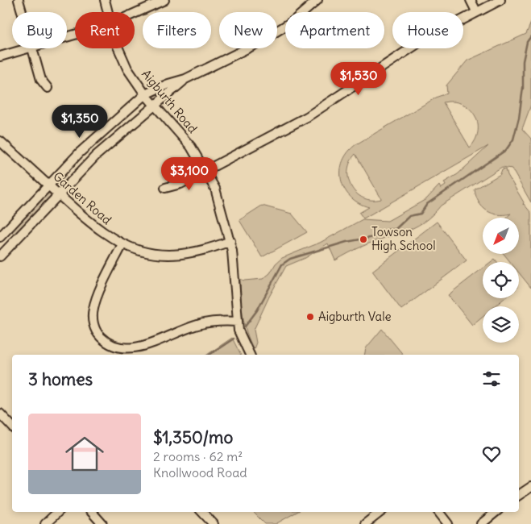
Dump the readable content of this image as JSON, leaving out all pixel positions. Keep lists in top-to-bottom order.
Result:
{
  "streets": {
    "street": ["Aigburth Road", "Garden Road"]
  },
  "crossings": [
    ["Aigburth Road", "Garden Road"]
  ],
  "places": ["Towson High School", "Aigburth Vale"],
  "north": "bottom left",
  "page": {
    "chip": [
      "Buy",
      "Rent",
      "Filters",
      "New",
      "Apartment",
      "House"
    ],
    "price": ["$1,530", "$1,350", "$3,100"],
    "heading": "3 homes",
    "list": [
      {
        "name": "$1,350/mo",
        "note": "2 rooms · 62 m² · Knollwood Road"
      }
    ]
  }
}
